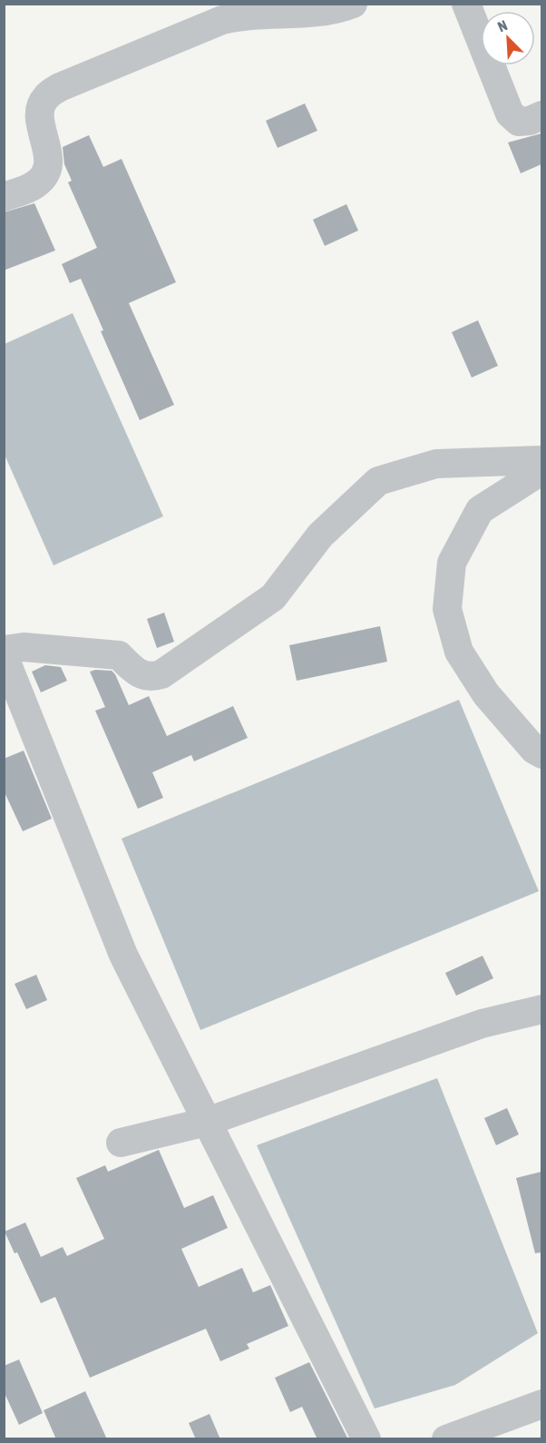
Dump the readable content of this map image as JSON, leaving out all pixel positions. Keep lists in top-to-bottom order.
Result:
{
  "north": "top left"
}
